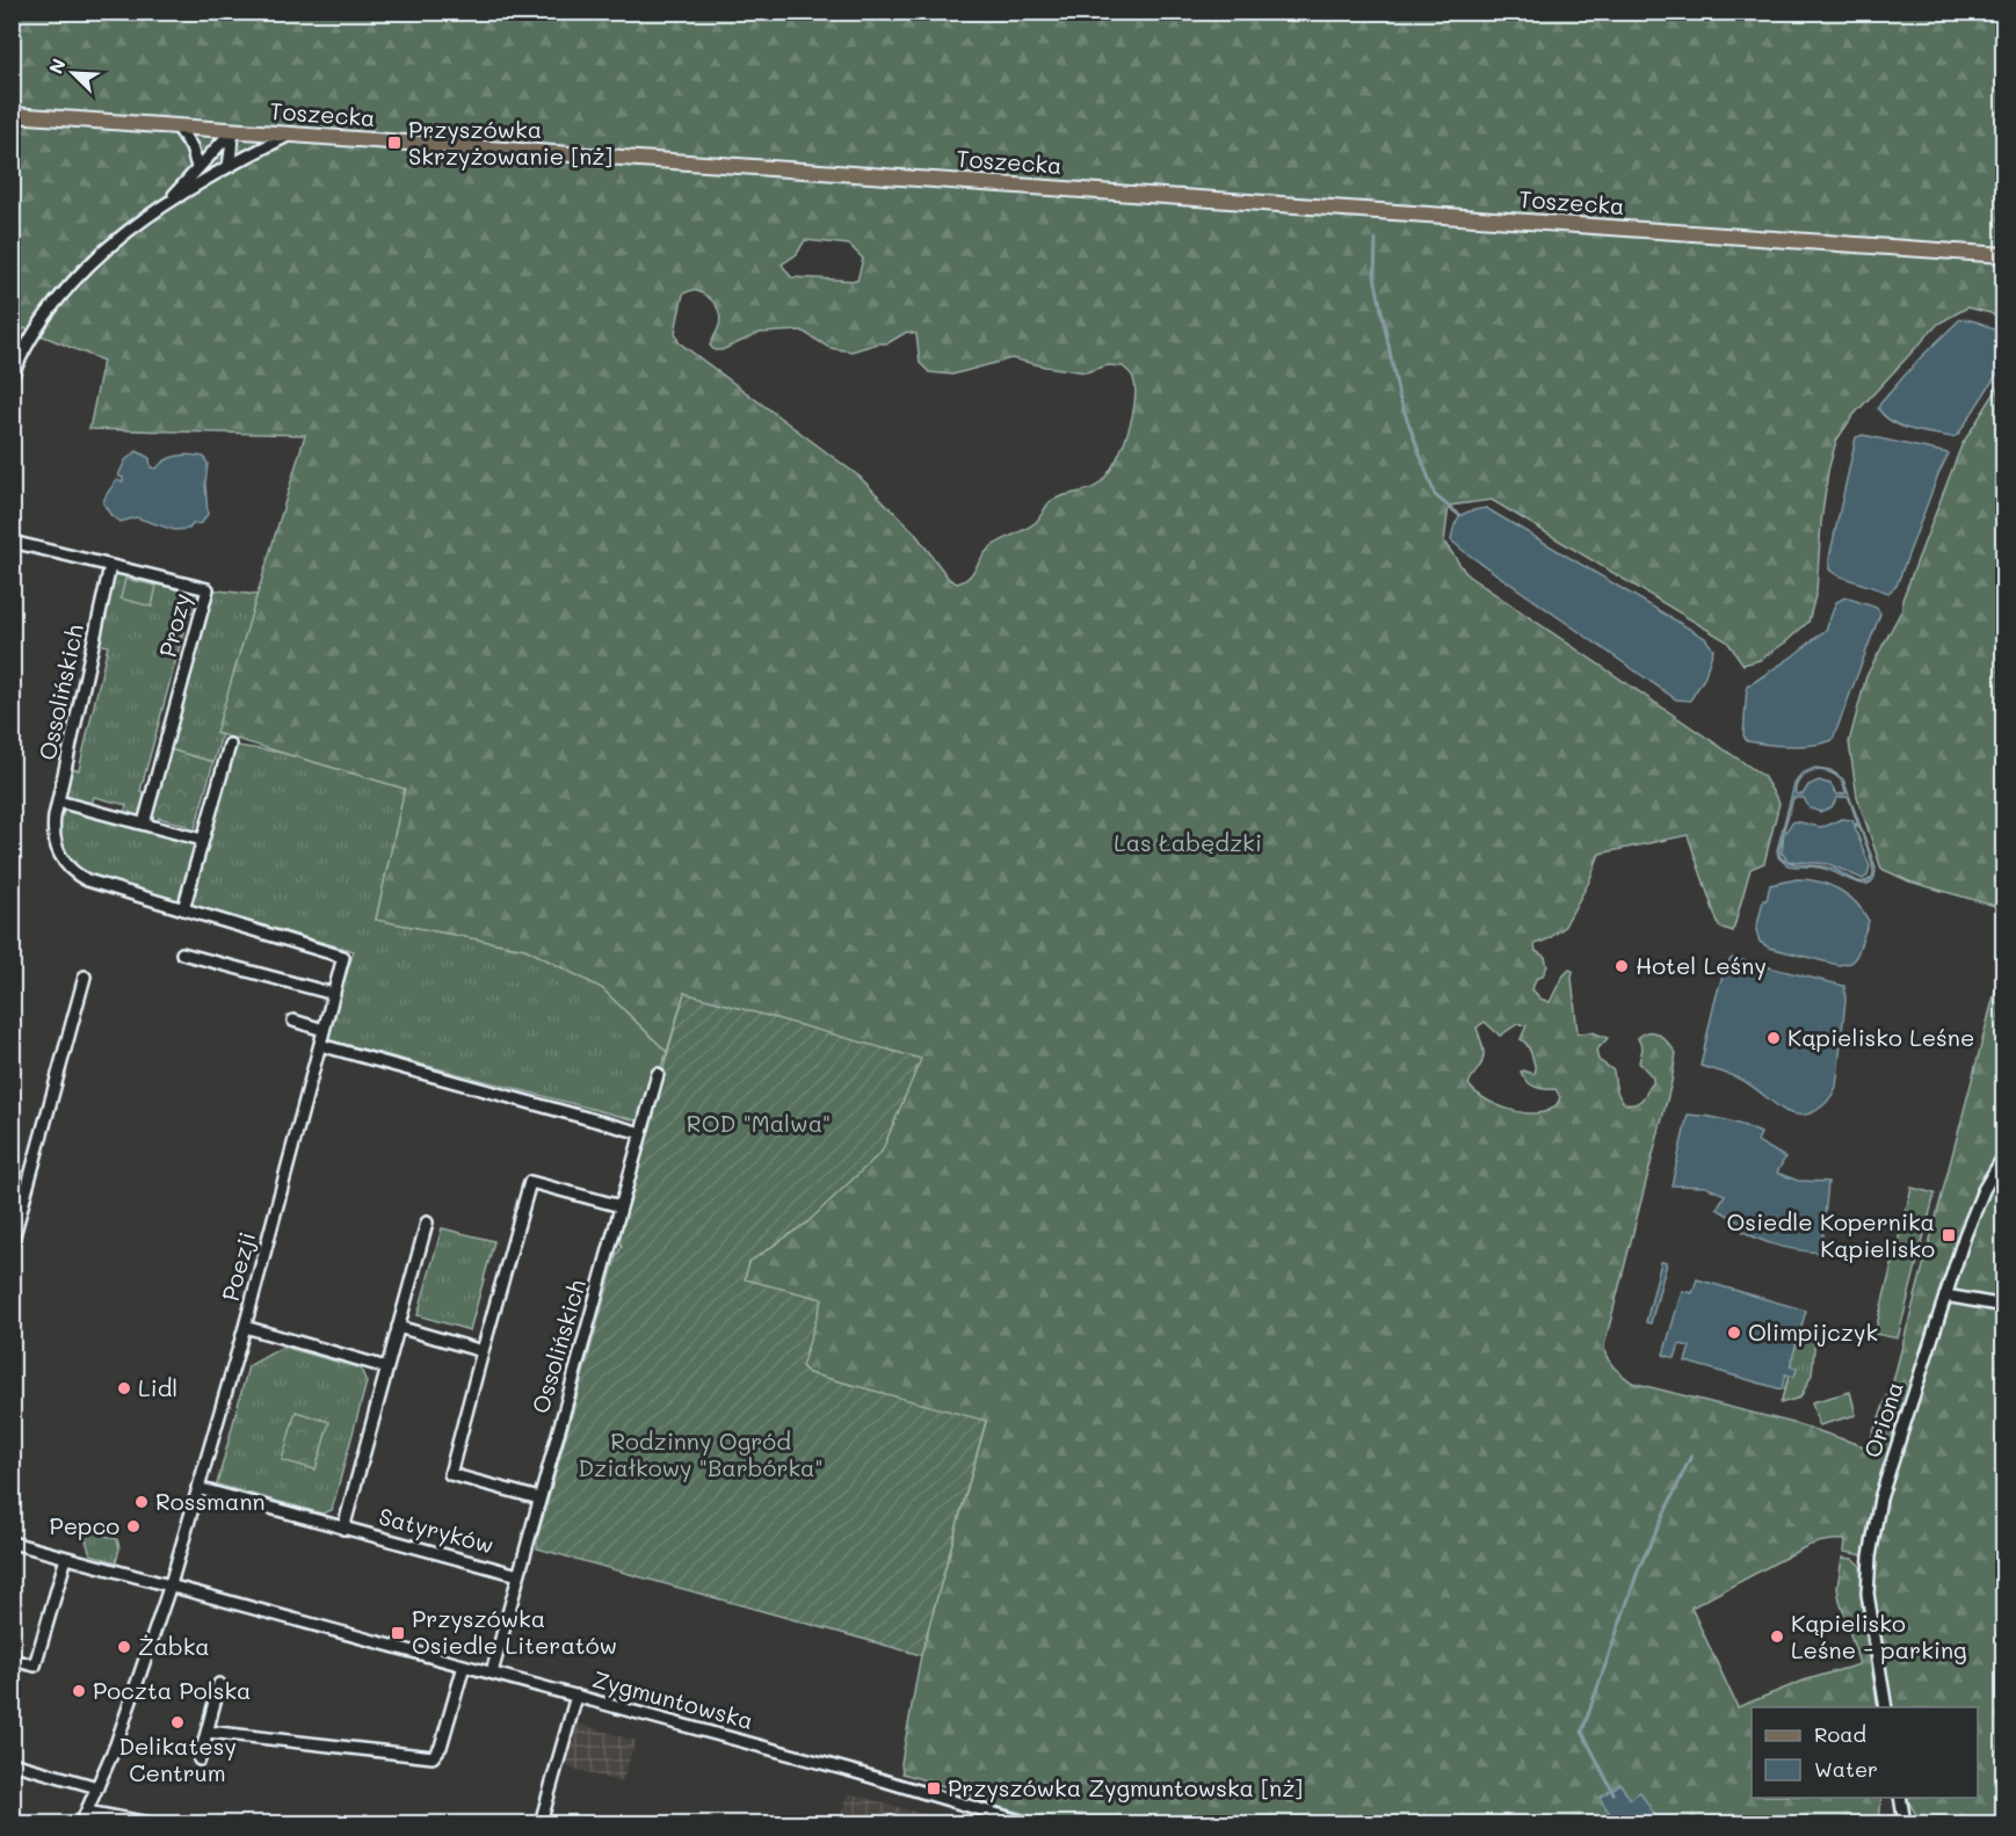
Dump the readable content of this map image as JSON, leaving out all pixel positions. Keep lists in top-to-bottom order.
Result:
{
  "streets": {
    "main road": ["Toszecka"],
    "street": [
      "Prozy",
      "Ossolińskich",
      "Poezji",
      "Oriona",
      "Satyryków",
      "Zygmuntowska"
    ]
  },
  "crossings": [
    ["Prozy", "Ossolińskich"],
    ["Ossolińskich", "Poezji"],
    ["Ossolińskich", "Satyryków"],
    ["Ossolińskich", "Zygmuntowska"],
    ["Poezji", "Satyryków"],
    ["Poezji", "Zygmuntowska"]
  ],
  "parks": ["Las Łabędzki", "ROD \"Malwa\"", "Rodzinny Ogród Działkowy \"Barbórka\""],
  "places": {
    "transit": [
      "Przyszówka Skrzyżowanie [nż]",
      "Osiedle Kopernika Kąpielisko",
      "Przyszówka Osiedle Literatów",
      "Przyszówka Zygmuntowska [nż]"
    ],
    "other": [
      "Hotel Leśny",
      "Kąpielisko Leśne",
      "Olimpijczyk",
      "Lidl",
      "Rossmann",
      "Pepco",
      "Kąpielisko Leśne - parking",
      "Żabka",
      "Poczta Polska",
      "Delikatesy Centrum"
    ]
  },
  "legend": ["Road", "Water"],
  "north": "top left"
}
